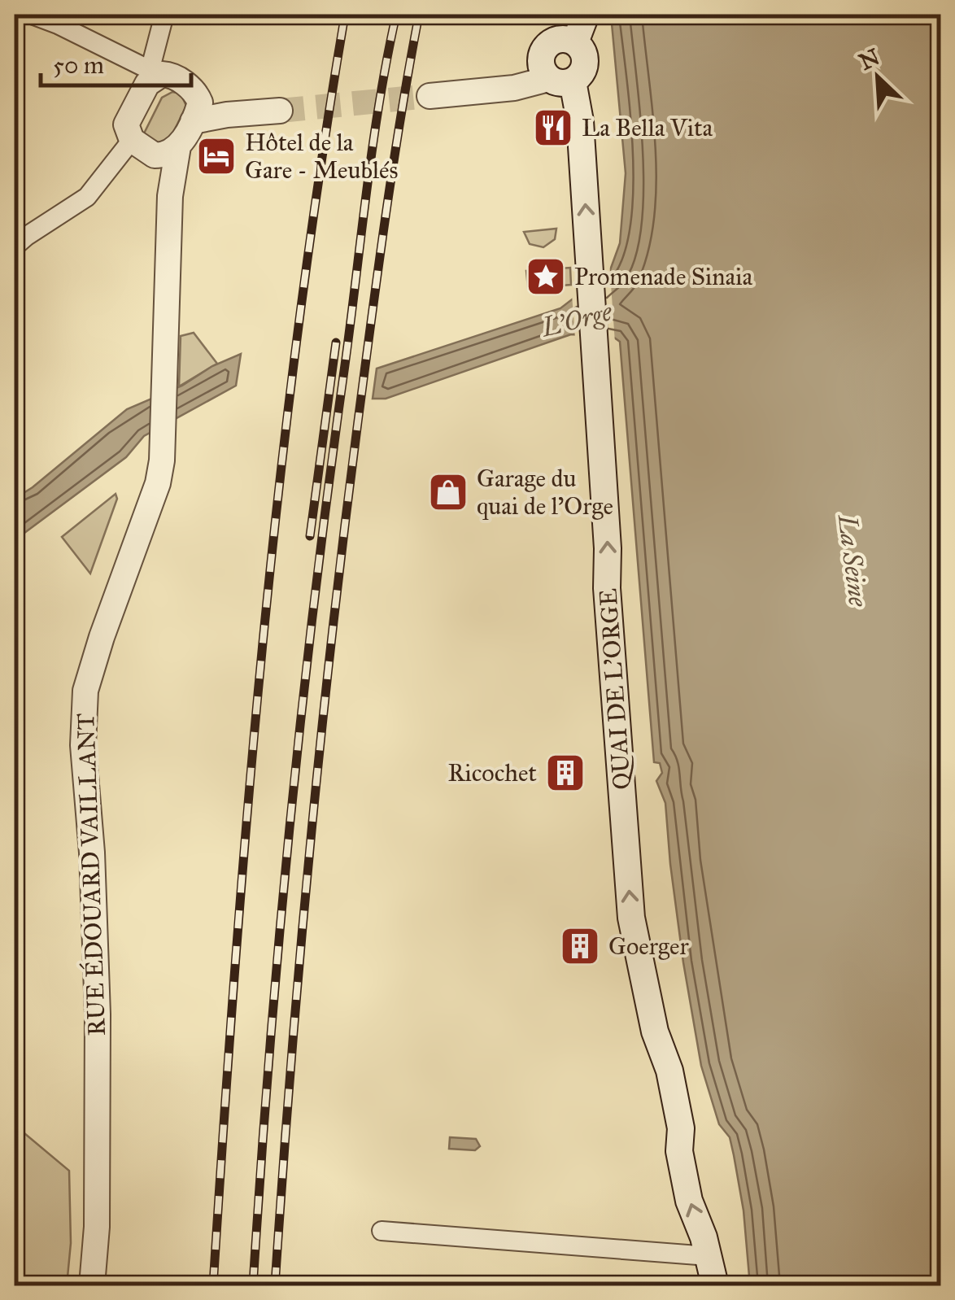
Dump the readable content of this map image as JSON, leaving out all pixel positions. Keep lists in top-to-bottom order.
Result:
{
  "streets": {
    "main road": ["QUAI DE L'ORGE"],
    "street": ["RUE ÉDOUARD VAILLANT"]
  },
  "one_way": ["QUAI DE L'ORGE"],
  "water": ["L'Orge", "La Seine"],
  "places": {
    "restaurant": ["La Bella Vita"],
    "hotel": ["Hôtel de la Gare - Meublés"],
    "place": ["Promenade Sinaia"],
    "shop": ["Garage du quai de l'Orge"],
    "building": ["Ricochet", "Goerger"]
  },
  "scale_bar": "50 m",
  "north": "top left"
}
